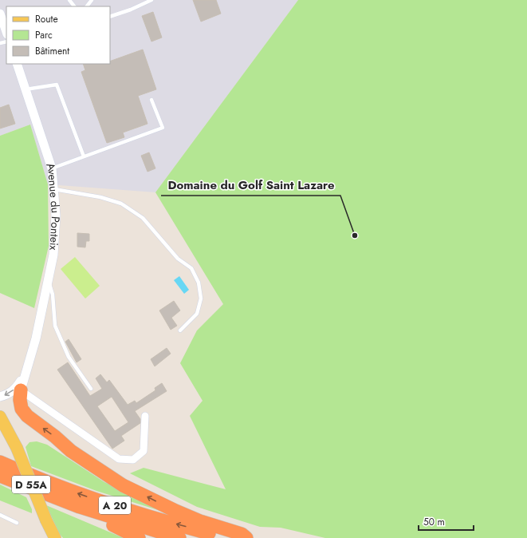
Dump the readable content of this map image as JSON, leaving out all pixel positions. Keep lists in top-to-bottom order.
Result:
{
  "streets": {
    "highway": ["A 20"],
    "main road": ["D 55A"],
    "street": ["Avenue du Ponteix"]
  },
  "places": ["Domaine du Golf Saint Lazare"],
  "legend": ["Route", "Parc", "Bâtiment"],
  "scale_bar": "50 m"
}
